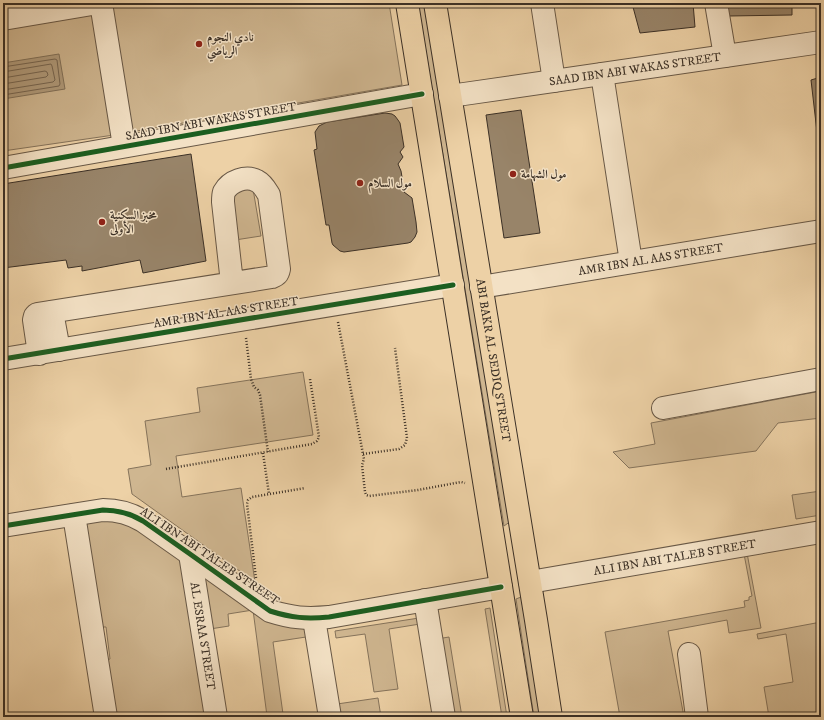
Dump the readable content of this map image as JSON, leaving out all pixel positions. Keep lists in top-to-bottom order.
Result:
{
  "streets": {
    "main road": ["ABI BAKR AL SEDIQ STREET"],
    "street": [
      "SAAD IBN ABI WAKAS STREET",
      "AMR IBN AL AAS STREET",
      "ALI IBN ABI TALEB STREET",
      "AL ESRAA STREET"
    ]
  },
  "crossings": [
    ["SAAD IBN ABI WAKAS STREET", "ABI BAKR AL SEDIQ STREET"],
    ["AMR IBN AL AAS STREET", "ABI BAKR AL SEDIQ STREET"],
    ["ABI BAKR AL SEDIQ STREET", "ALI IBN ABI TALEB STREET"],
    ["ALI IBN ABI TALEB STREET", "AL ESRAA STREET"]
  ],
  "places": [
    "نادي النجوم الرياضي",
    "مول الشهامة",
    "مول السلام",
    "مخبز السكنية الأولى"
  ]
}
